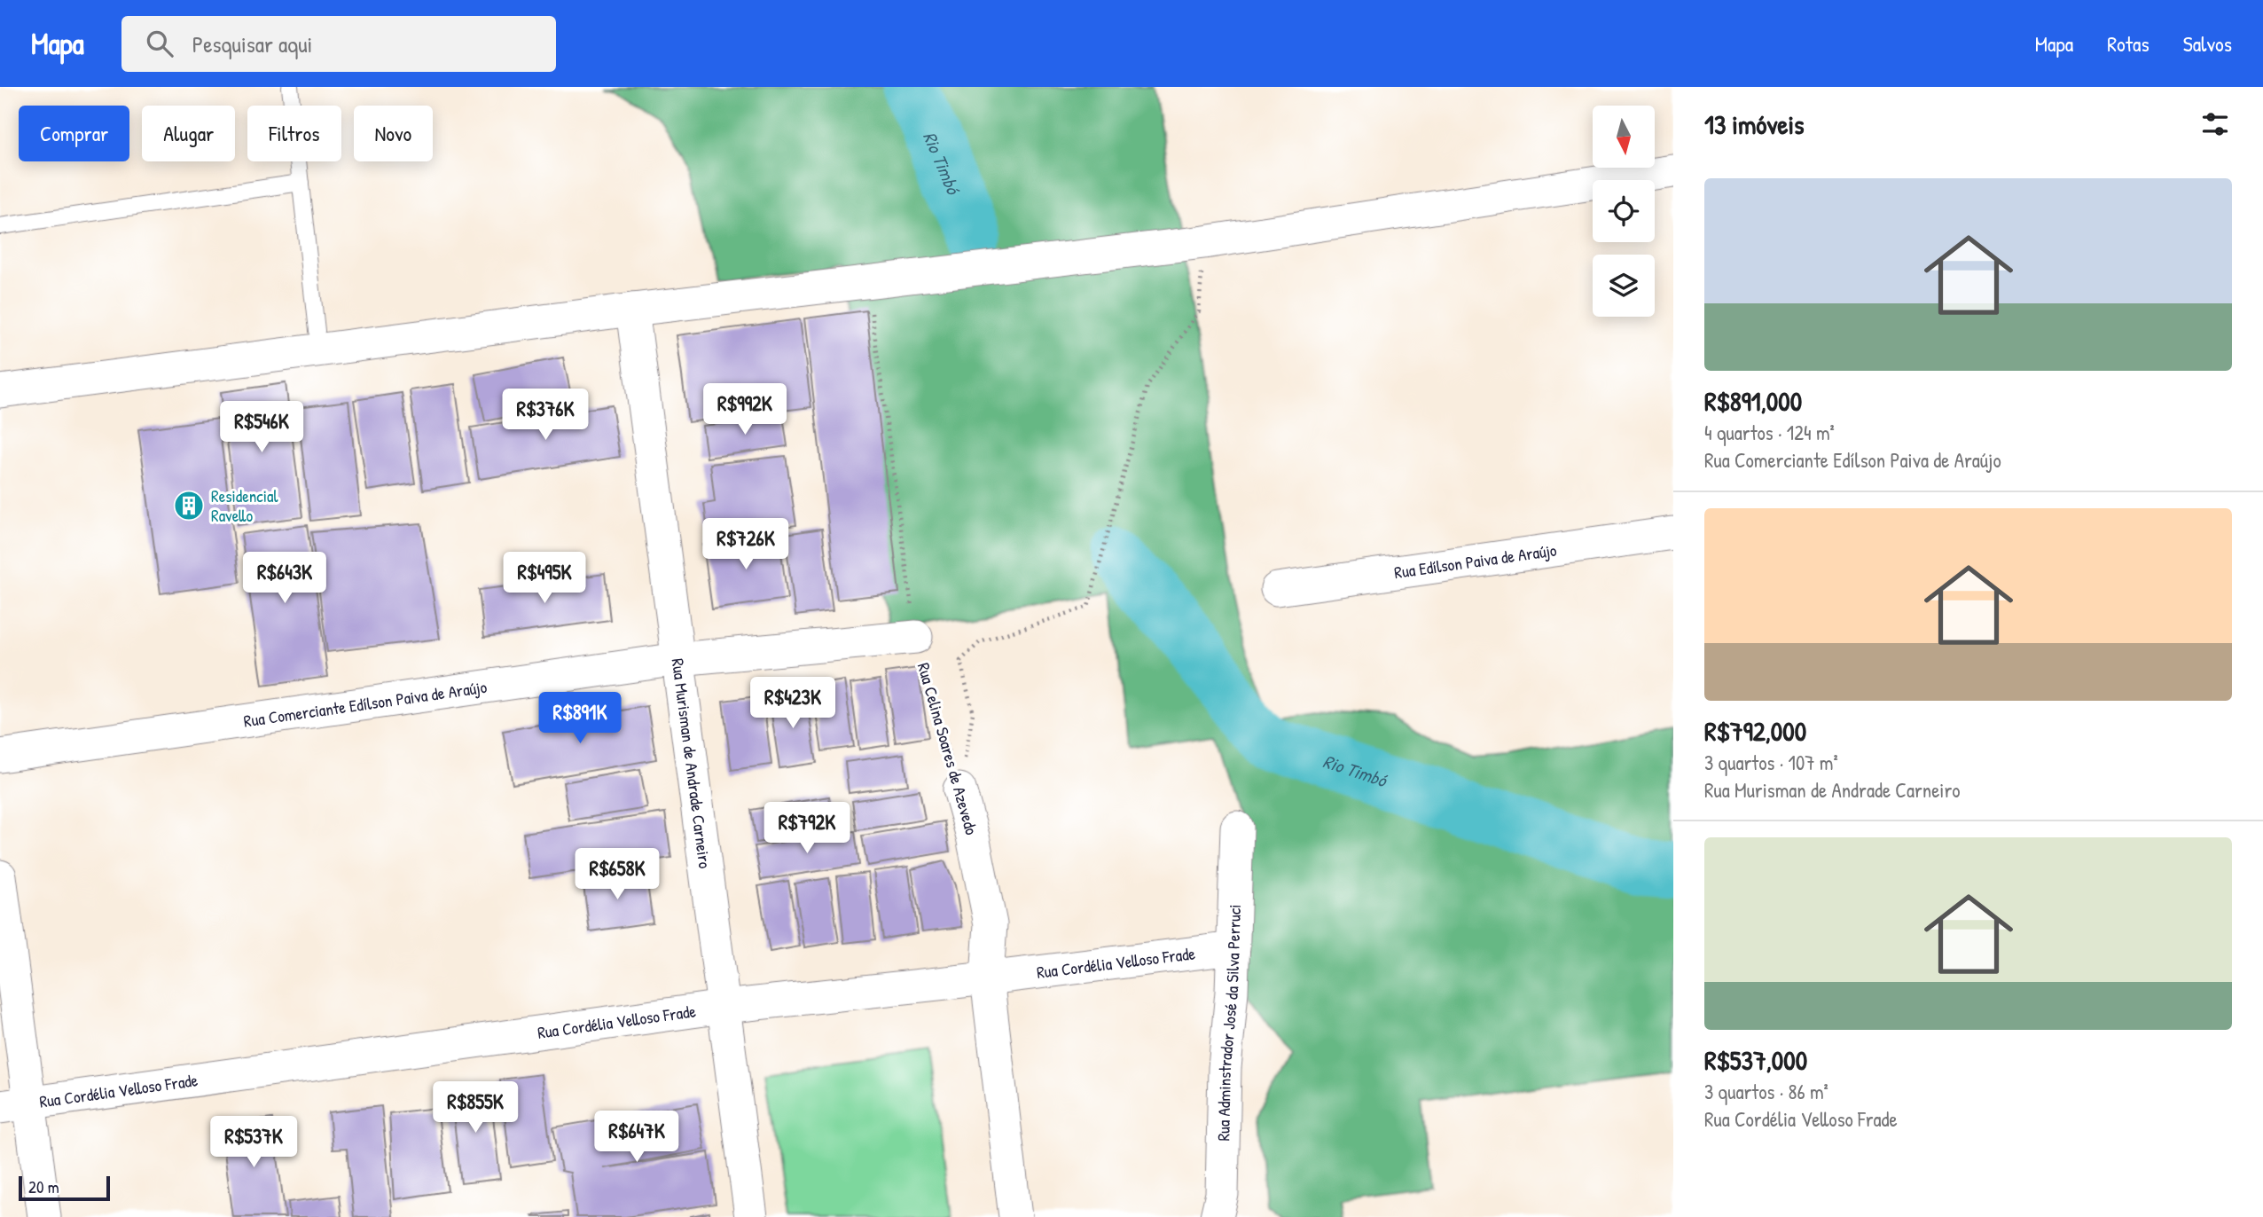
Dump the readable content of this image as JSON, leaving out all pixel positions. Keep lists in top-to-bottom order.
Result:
{
  "streets": {
    "street": [
      "Rua Edílson Paiva de Araújo",
      "Rua Comerciante Edílson Paiva de Araújo",
      "Rua Celina Soares de Azevedo",
      "Rua Murisman de Andrade Carneiro",
      "Rua Cordélia Velloso Frade",
      "Rua Adminstrador José da Silva Perruci"
    ]
  },
  "crossings": [
    ["Rua Comerciante Edílson Paiva de Araújo", "Rua Celina Soares de Azevedo"],
    ["Rua Comerciante Edílson Paiva de Araújo", "Rua Murisman de Andrade Carneiro"],
    ["Rua Celina Soares de Azevedo", "Rua Cordélia Velloso Frade"],
    ["Rua Murisman de Andrade Carneiro", "Rua Cordélia Velloso Frade"],
    ["Rua Cordélia Velloso Frade", "Rua Adminstrador José da Silva Perruci"]
  ],
  "water": ["Rio Timbó"],
  "places": {
    "building": ["Residencial Ravello"]
  },
  "scale_bar": "20 m",
  "north": "bottom",
  "page": {
    "header": "Mapa",
    "search": "Pesquisar aqui",
    "nav": ["Mapa", "Rotas", "Salvos"],
    "heading": "13 imóveis",
    "chip": [
      "Comprar",
      "Alugar",
      "Filtros",
      "Novo"
    ],
    "list": [
      {
        "name": "R$891,000",
        "note": "4 quartos · 124 m² · Rua Comerciante Edílson Paiva de Araújo"
      },
      {
        "name": "R$792,000",
        "note": "3 quartos · 107 m² · Rua Murisman de Andrade Carneiro"
      },
      {
        "name": "R$537,000",
        "note": "3 quartos · 86 m² · Rua Cordélia Velloso Frade"
      }
    ],
    "price": [
      "R$992K",
      "R$376K",
      "R$546K",
      "R$726K",
      "R$643K",
      "R$495K",
      "R$423K",
      "R$891K",
      "R$792K",
      "R$658K",
      "R$855K",
      "R$647K",
      "R$537K"
    ],
    "scale": "20 m"
  }
}
